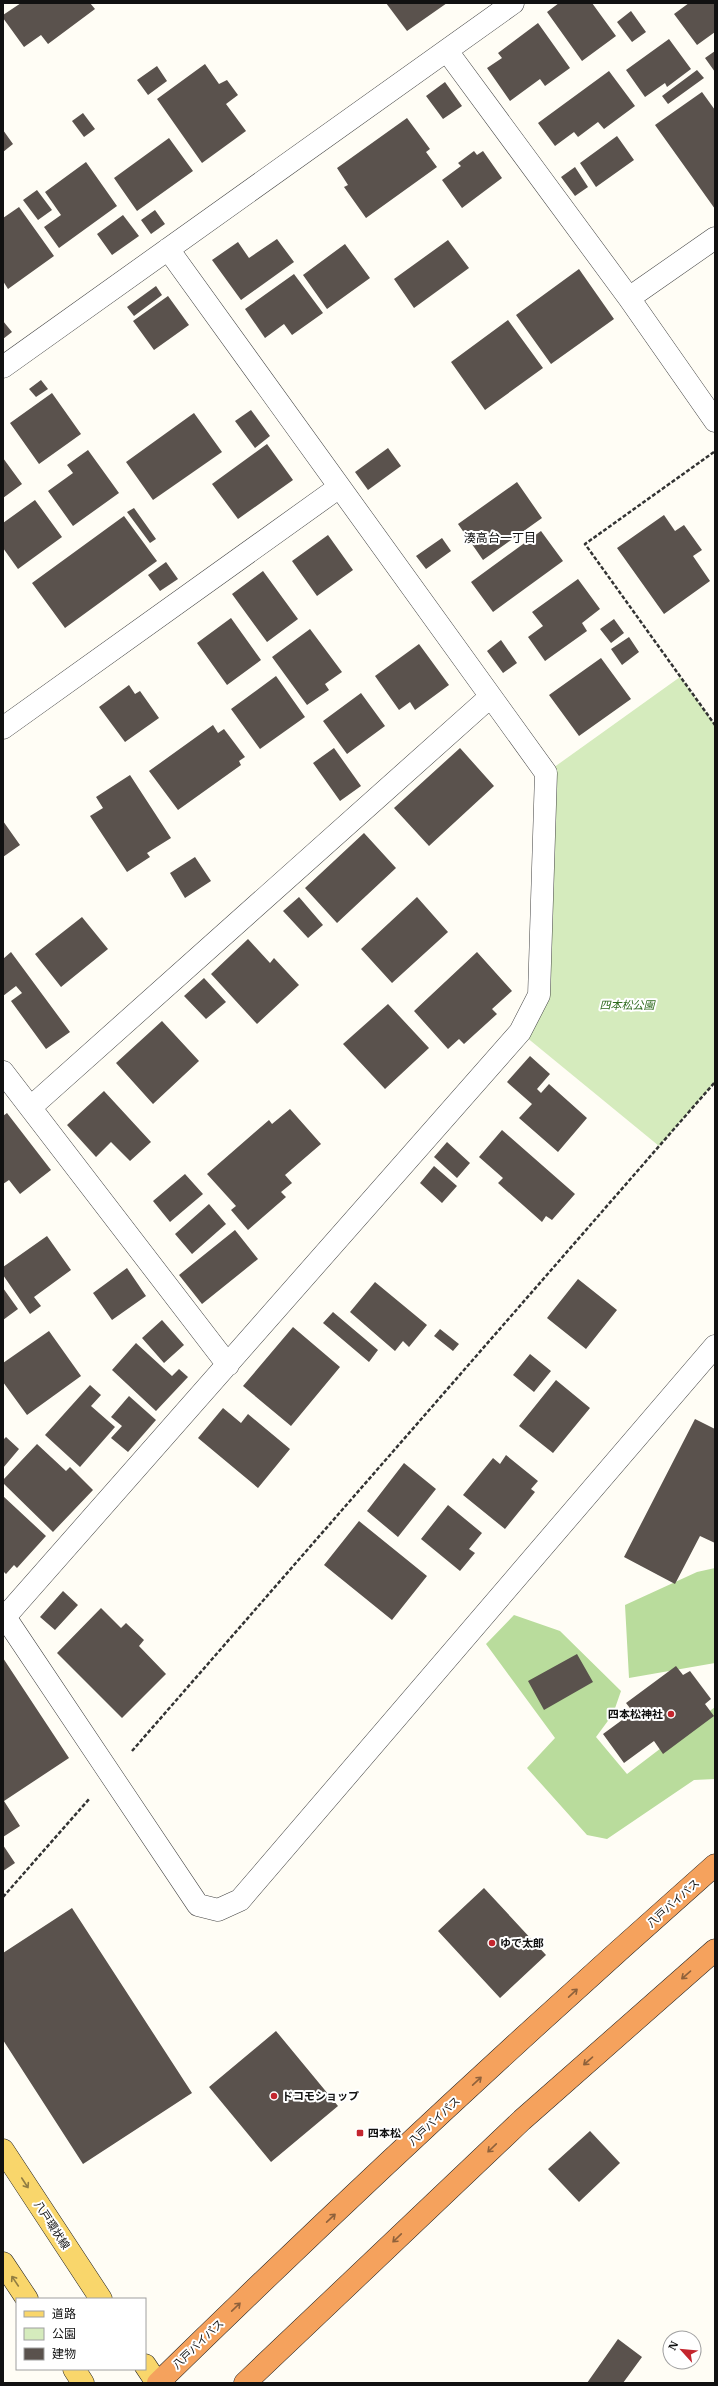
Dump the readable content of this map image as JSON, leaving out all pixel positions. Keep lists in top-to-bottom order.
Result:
{
  "streets": {
    "highway": ["八戸バイパス"],
    "main road": ["八戸環状線"]
  },
  "one_way": ["八戸環状線"],
  "districts": ["湊高台一丁目"],
  "parks": ["四本松公園"],
  "places": {
    "other": ["四本松神社", "ゆで太郎", "ドコモショップ"],
    "transit": ["四本松"]
  },
  "legend": ["道路", "公園", "建物"],
  "north": "top left"
}
